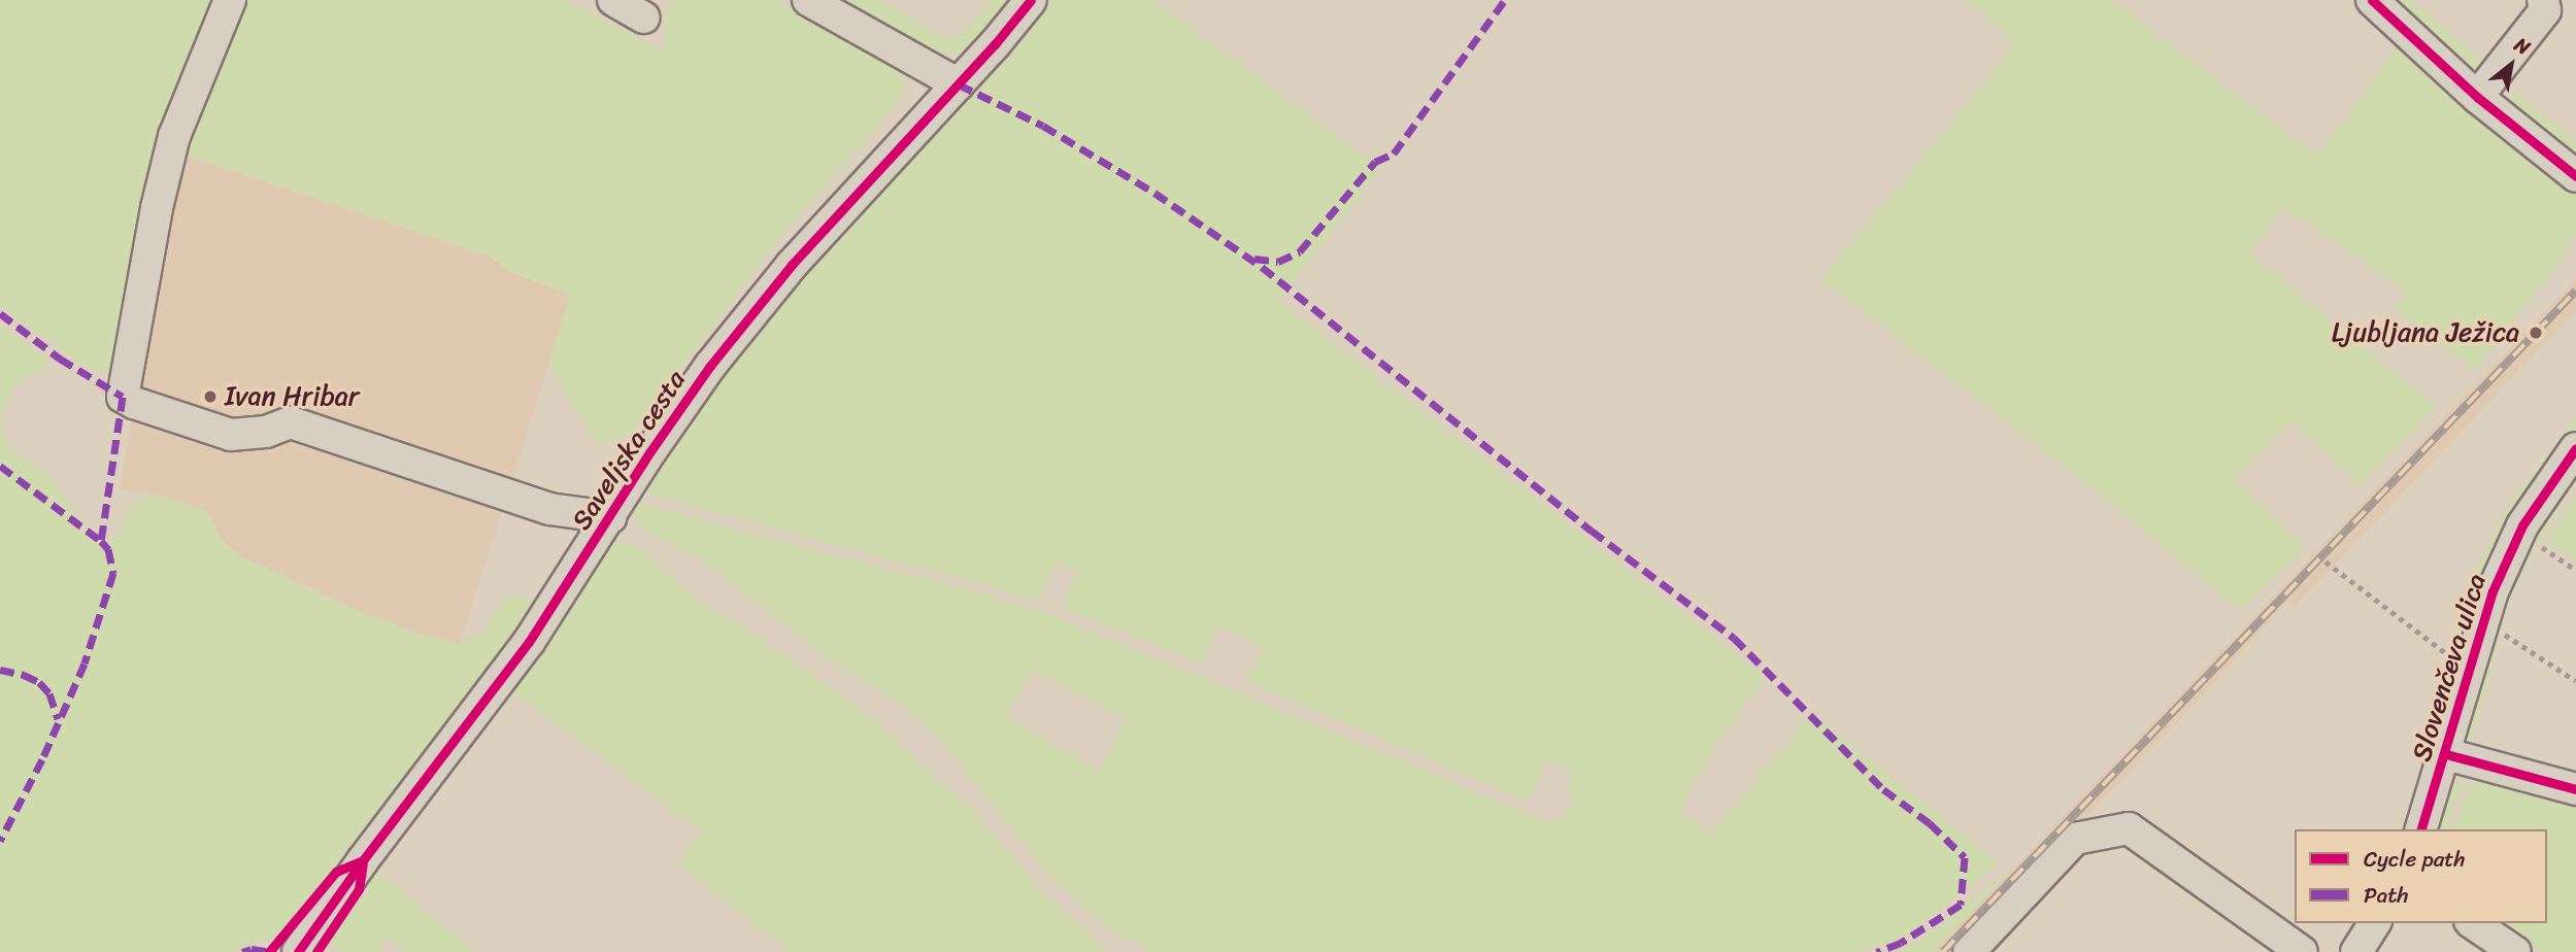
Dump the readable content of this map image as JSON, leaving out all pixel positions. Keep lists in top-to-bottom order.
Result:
{
  "streets": {
    "street": ["Saveljska cesta", "Slovenčeva ulica"]
  },
  "places": ["Ljubljana Ježica", "Ivan Hribar"],
  "legend": ["Cycle path", "Path"],
  "north": "top right"
}
